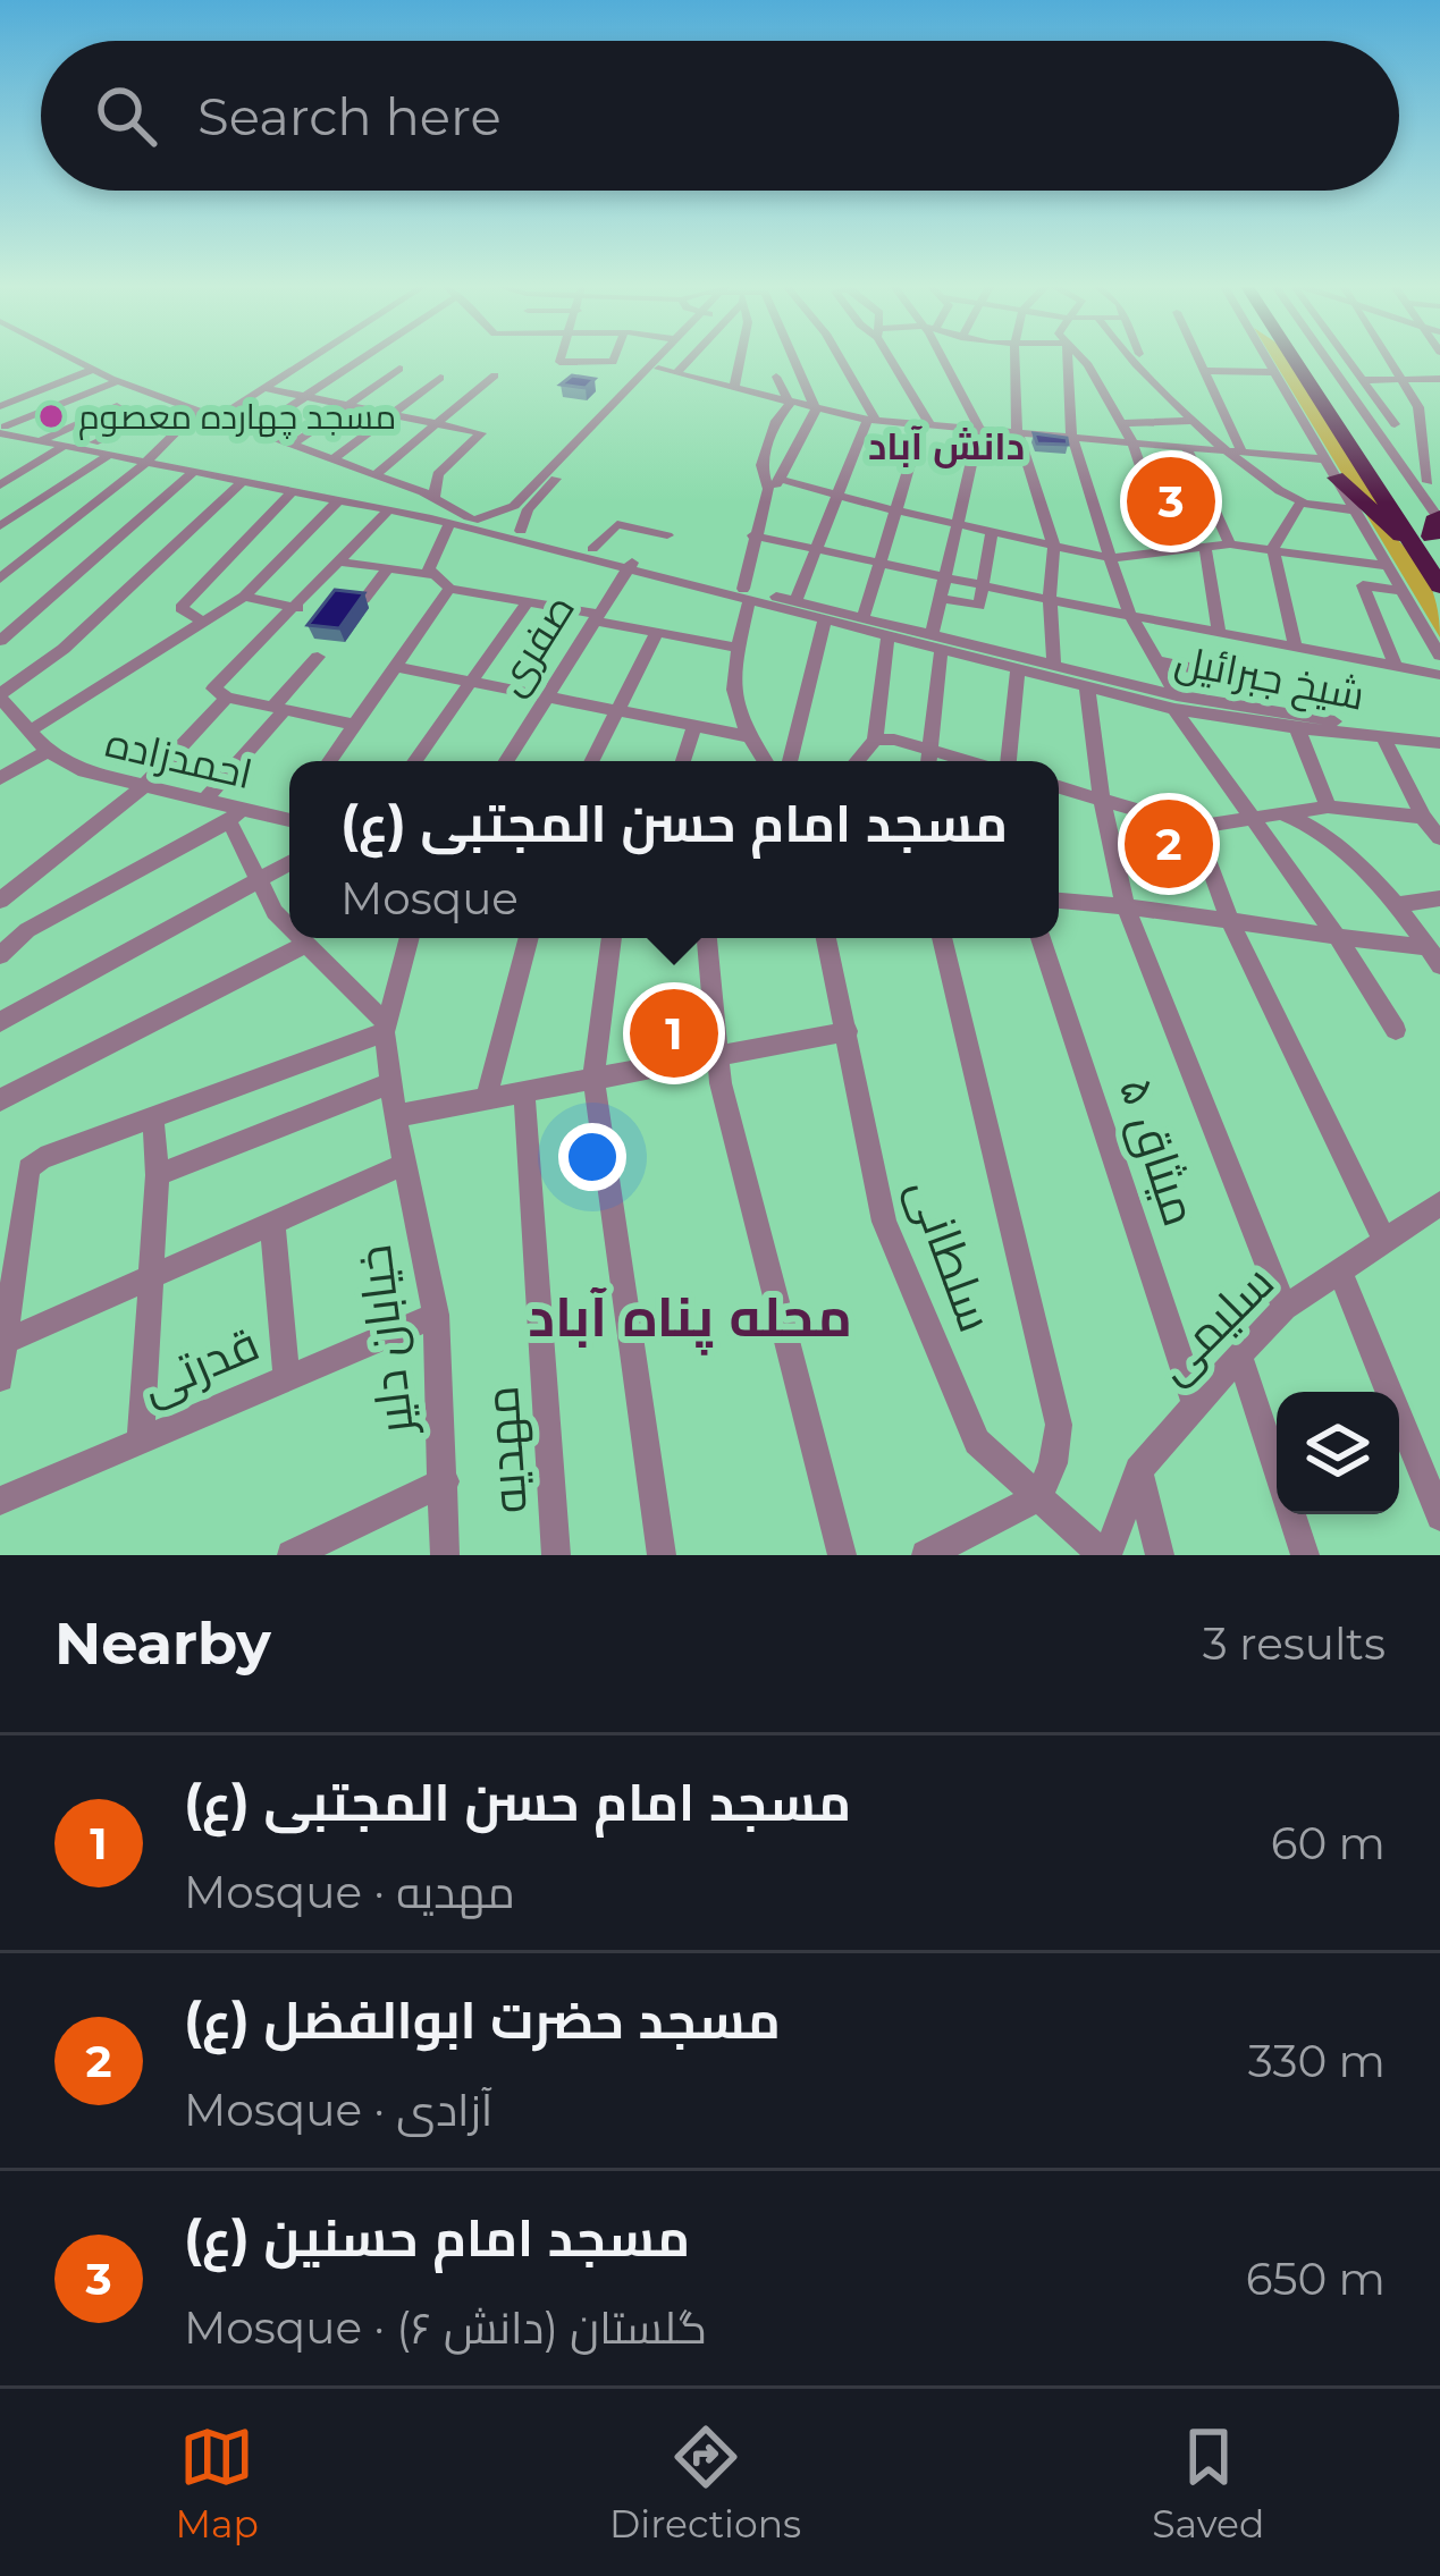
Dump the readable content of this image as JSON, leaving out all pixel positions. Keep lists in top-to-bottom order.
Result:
{
  "streets": {
    "street": [
      "صفری",
      "شیخ جبرائیل",
      "احمدزاده",
      "میثاق ۵",
      "سلطانی",
      "سلیمی",
      "خیابان دلیر",
      "قدرتی",
      "مهدیه"
    ]
  },
  "crossings": [
    ["صفری", "شیخ جبرائیل"],
    ["میثاق ۵", "سلیمی"],
    ["سلطانی", "سلیمی"],
    ["خیابان دلیر", "قدرتی"]
  ],
  "districts": ["دانش آباد", "محله پناه آباد"],
  "places": ["مسجد چهارده معصوم"],
  "page": {
    "search": "Search here",
    "pins": ["3", "2", "1"],
    "popup": ["مسجد امام حسن المجتبی (ع)", "Mosque"],
    "heading": ["Nearby", "3 results"],
    "list": [
      {
        "mark": "1",
        "name": "مسجد امام حسن المجتبی (ع)",
        "note": "Mosque · مهدیه",
        "value": "60 m"
      },
      {
        "mark": "2",
        "name": "مسجد حضرت ابوالفضل (ع)",
        "note": "Mosque · آزادی",
        "value": "330 m"
      },
      {
        "mark": "3",
        "name": "مسجد امام حسنین (ع)",
        "note": "Mosque · گلستان (دانش ۶)",
        "value": "650 m"
      }
    ],
    "nav": ["Map", "Directions", "Saved"]
  }
}
